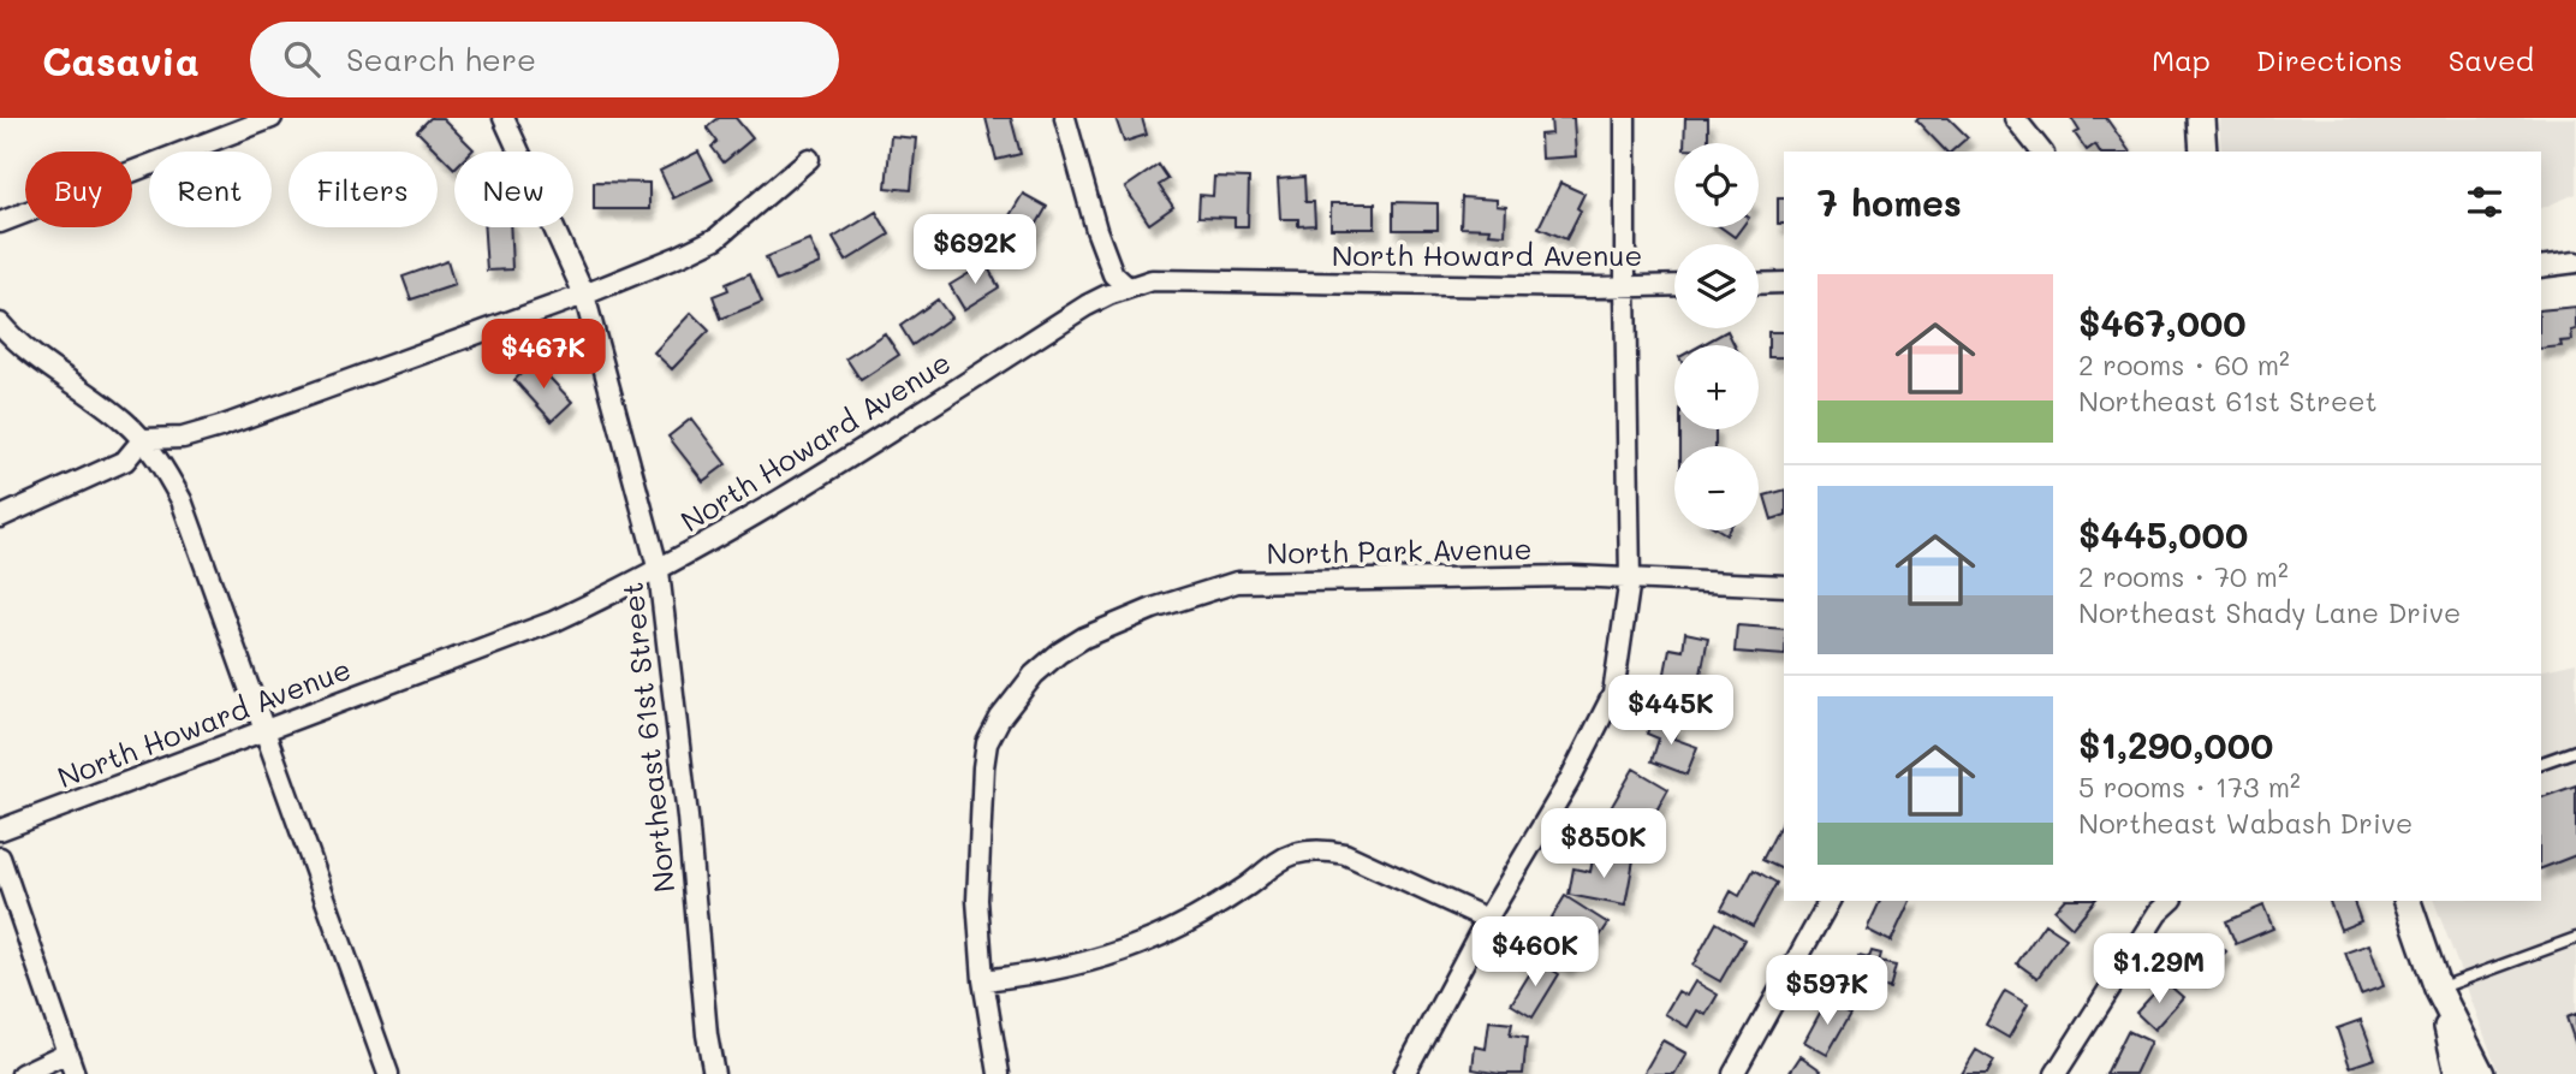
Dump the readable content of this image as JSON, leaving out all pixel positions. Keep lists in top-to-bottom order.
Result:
{
  "streets": {
    "street": ["North Howard Avenue", "North Park Avenue", "Northeast 61st Street"]
  },
  "crossings": [
    ["North Howard Avenue", "Northeast 61st Street"]
  ],
  "page": {
    "header": "Casavia",
    "search": "Search here",
    "nav": ["Map", "Directions", "Saved"],
    "map_buttons": ["+", "−"],
    "chip": [
      "Buy",
      "Rent",
      "Filters",
      "New"
    ],
    "heading": "7 homes",
    "price": [
      "$692K",
      "$467K",
      "$445K",
      "$850K",
      "$460K",
      "$1.29M",
      "$597K"
    ],
    "list": [
      {
        "name": "$467,000",
        "note": "2 rooms · 60 m² · Northeast 61st Street"
      },
      {
        "name": "$445,000",
        "note": "2 rooms · 70 m² · Northeast Shady Lane Drive"
      },
      {
        "name": "$1,290,000",
        "note": "5 rooms · 173 m² · Northeast Wabash Drive"
      }
    ]
  }
}
